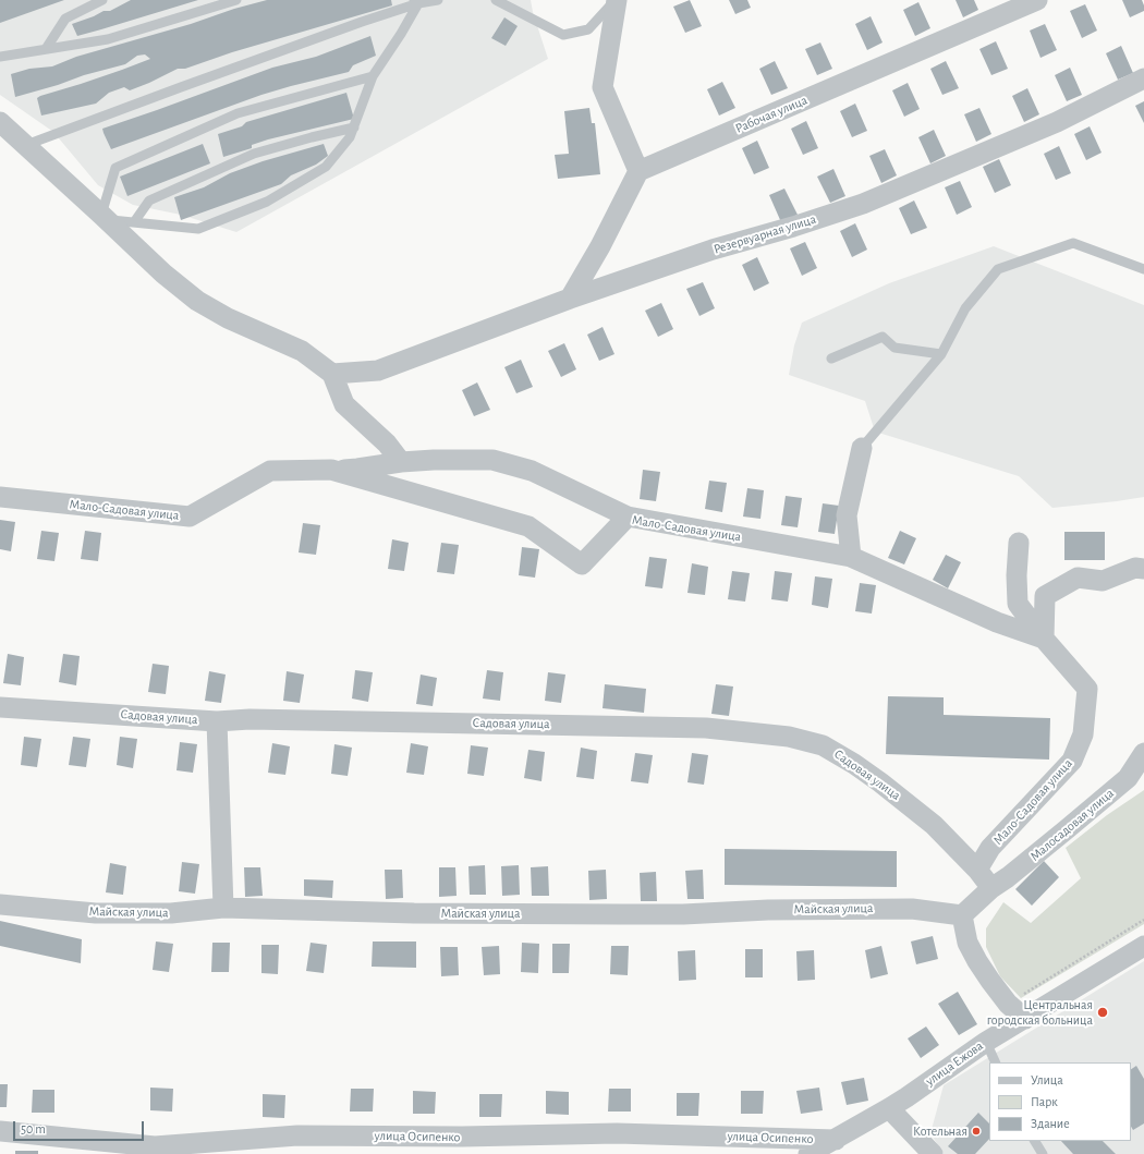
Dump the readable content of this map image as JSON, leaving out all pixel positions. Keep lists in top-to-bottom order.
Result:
{
  "streets": {
    "street": [
      "Рабочая улица",
      "Резервуарная улица",
      "Мало-Садовая улица",
      "Садовая улица",
      "Малосадовая улица",
      "Майская улица",
      "улица Ежова",
      "улица Осипенко"
    ]
  },
  "crossings": [
    ["Мало-Садовая улица", "Садовая улица"],
    ["Малосадовая улица", "Майская улица"],
    ["улица Ежова", "улица Осипенко"]
  ],
  "places": ["Центральная городская больница", "Котельная"],
  "legend": ["Улица", "Парк", "Здание"],
  "scale_bar": "50 m"
}
